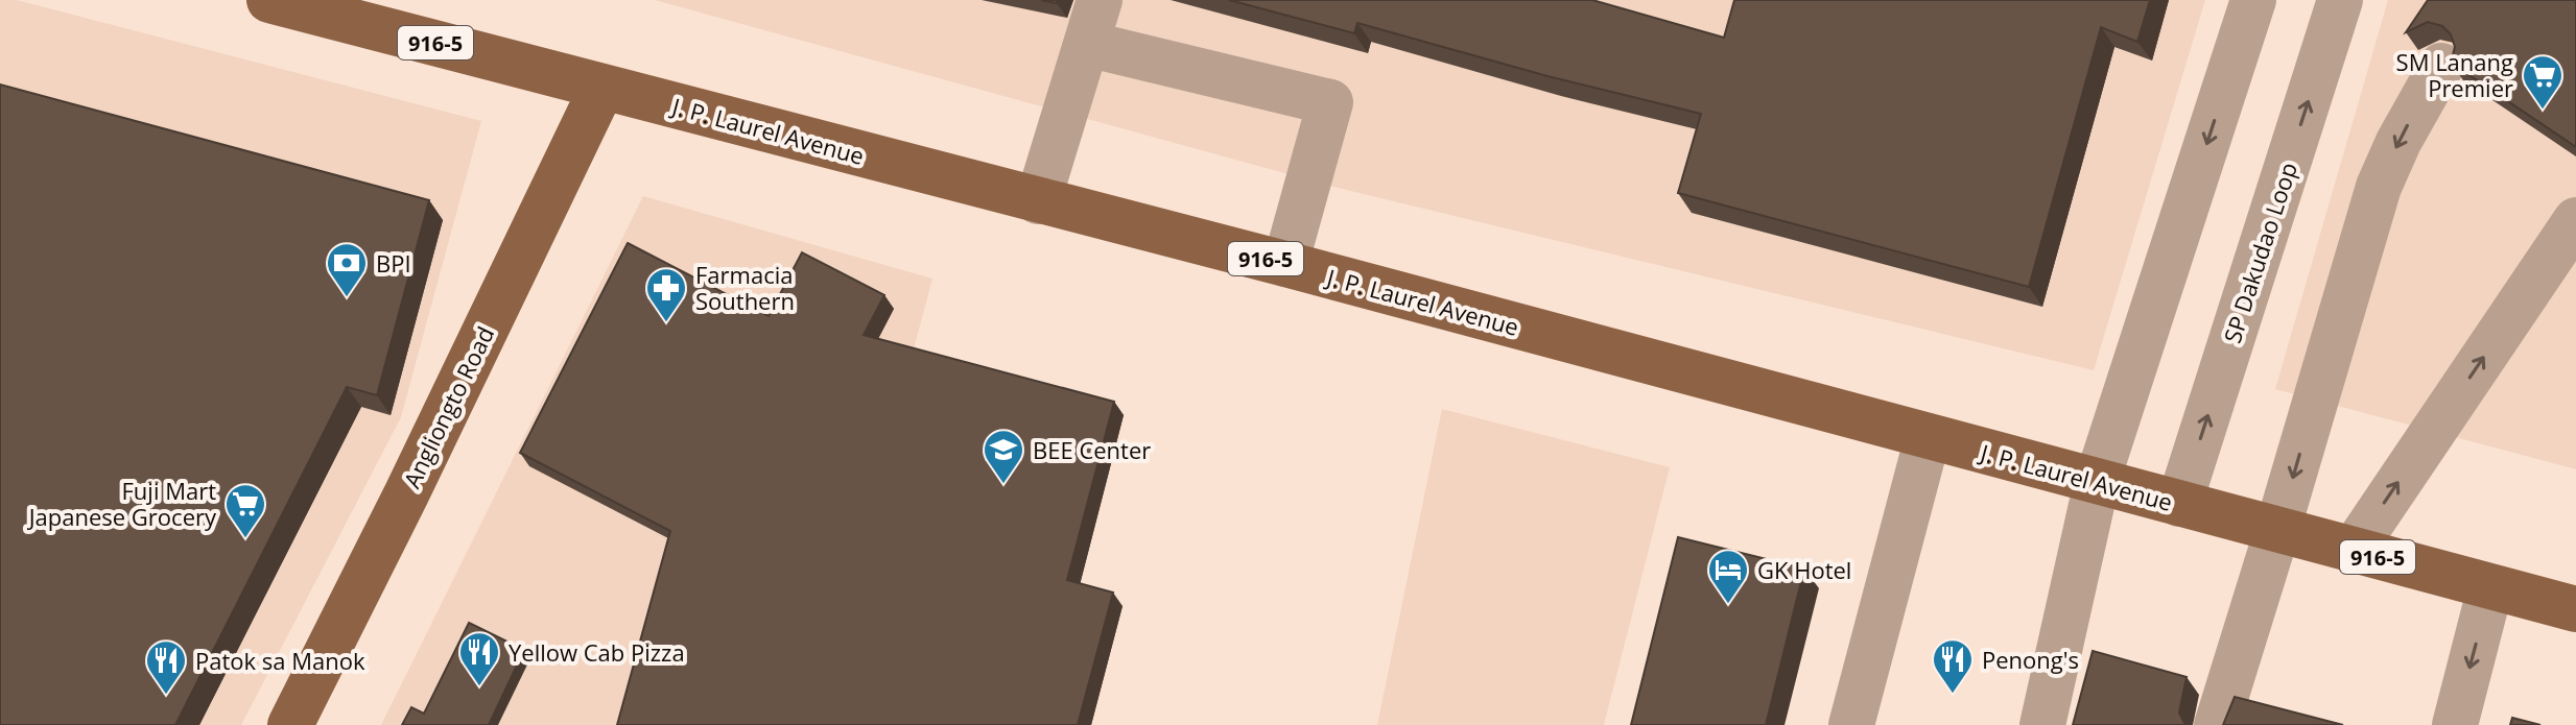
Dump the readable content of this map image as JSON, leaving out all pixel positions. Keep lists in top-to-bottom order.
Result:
{
  "streets": {
    "main road": ["916-5", "J. P. Laurel Avenue", "Angliongto Road"],
    "street": ["SP Dakudao Loop"]
  },
  "crossings": [
    ["J. P. Laurel Avenue", "SP Dakudao Loop"],
    ["J. P. Laurel Avenue", "Angliongto Road"]
  ],
  "places": {
    "supermarket": ["SM Lanang Premier", "Fuji Mart Japanese Grocery"],
    "bank": ["BPI"],
    "pharmacy": ["Farmacia Southern"],
    "school or university": ["BEE Center"],
    "hotel": ["GK Hotel"],
    "restaurant": ["Yellow Cab Pizza", "Penong's", "Patok sa Manok"]
  }
}
